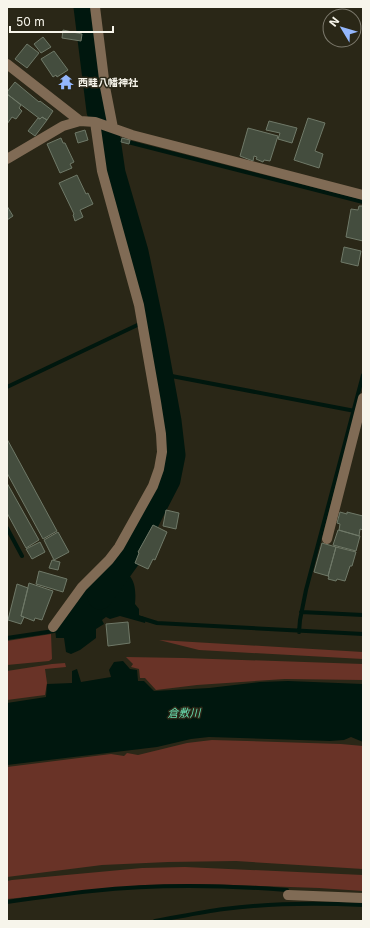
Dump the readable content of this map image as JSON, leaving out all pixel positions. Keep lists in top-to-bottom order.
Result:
{
  "water": ["倉敷川"],
  "places": {
    "temple": ["西畦八幡神社"]
  },
  "scale_bar": "50 m",
  "north": "top left"
}
